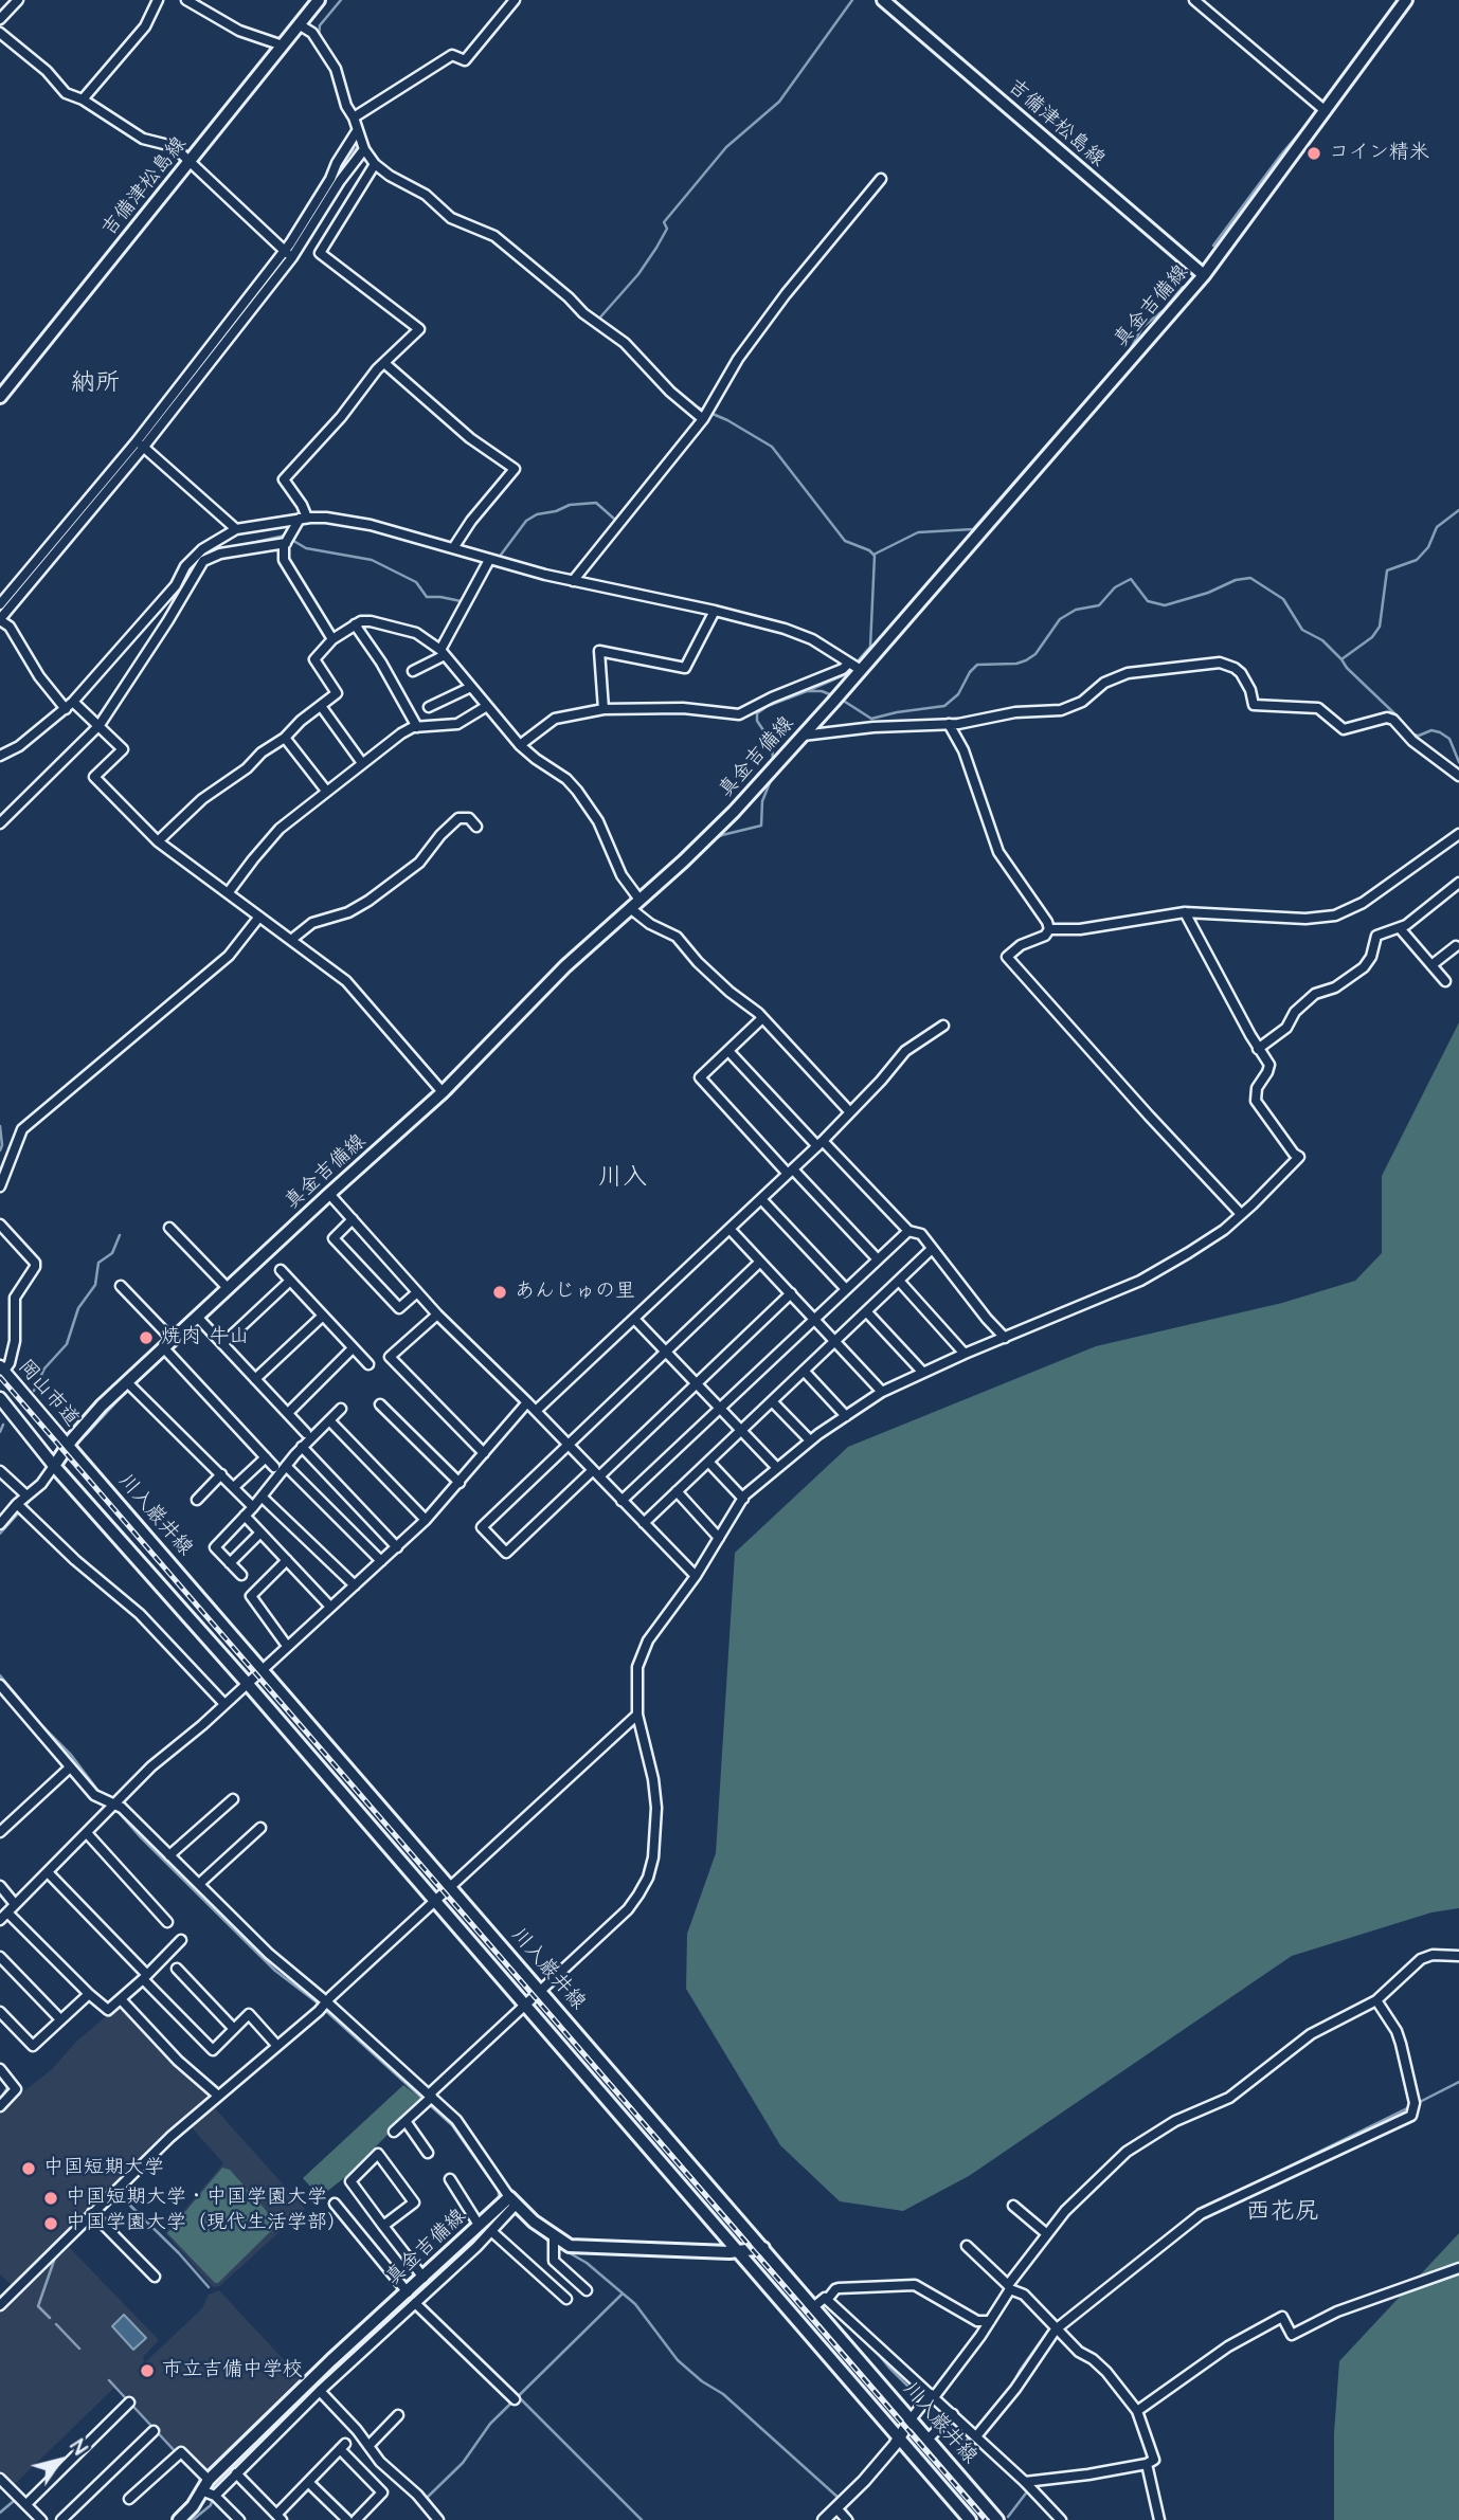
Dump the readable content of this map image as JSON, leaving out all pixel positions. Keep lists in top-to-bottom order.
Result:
{
  "streets": {
    "main road": ["吉備津松島線", "真金吉備線", "川入巌井線"],
    "street": ["岡山市道"]
  },
  "crossings": [
    ["吉備津松島線", "真金吉備線"],
    ["真金吉備線", "岡山市道"],
    ["真金吉備線", "川入巌井線"],
    ["岡山市道", "川入巌井線"]
  ],
  "districts": ["納所", "川入", "西花尻"],
  "places": [
    "コイン精米",
    "あんじゅの里",
    "焼肉 牛山",
    "中国短期大学",
    "中国短期大学・中国学園大学",
    "中国学園大学（現代生活学部）",
    "市立吉備中学校"
  ],
  "north": "top right"
}
